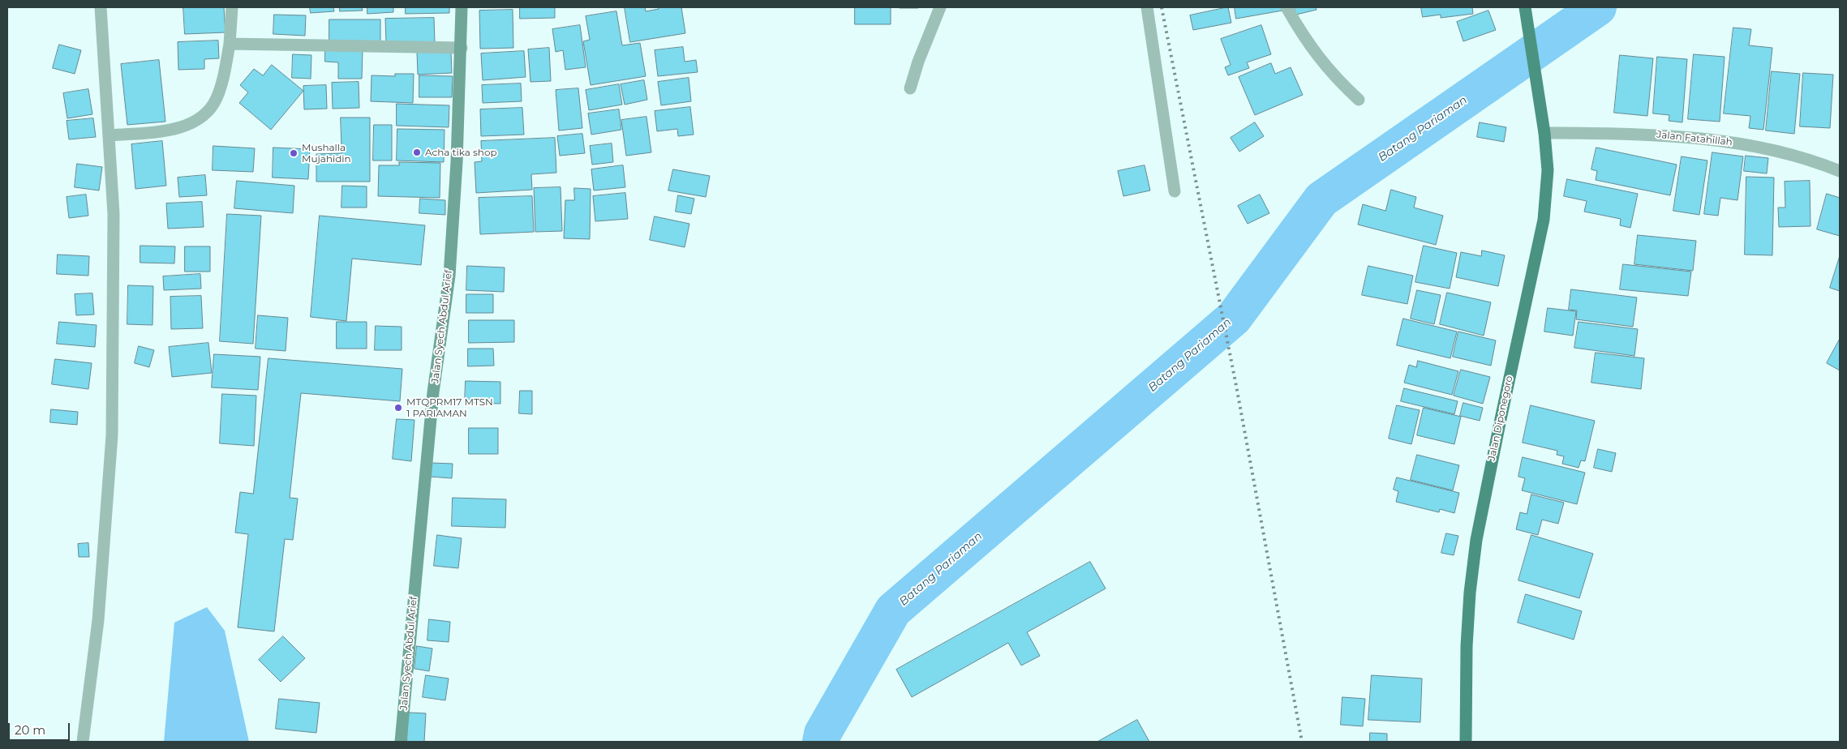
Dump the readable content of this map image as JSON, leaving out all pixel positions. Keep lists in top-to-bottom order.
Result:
{
  "streets": {
    "main road": ["Jalan Diponegoro"],
    "street": ["Jalan Fatahillah", "Jalan Syech Abdul Arief"]
  },
  "crossings": [
    ["Jalan Fatahillah", "Jalan Diponegoro"]
  ],
  "water": ["Batang Pariaman"],
  "places": ["Acha tika shop", "Mushalla Mujahidin", "MTQPRM17 MTSN 1 PARIAMAN"],
  "scale_bar": "20 m"
}
